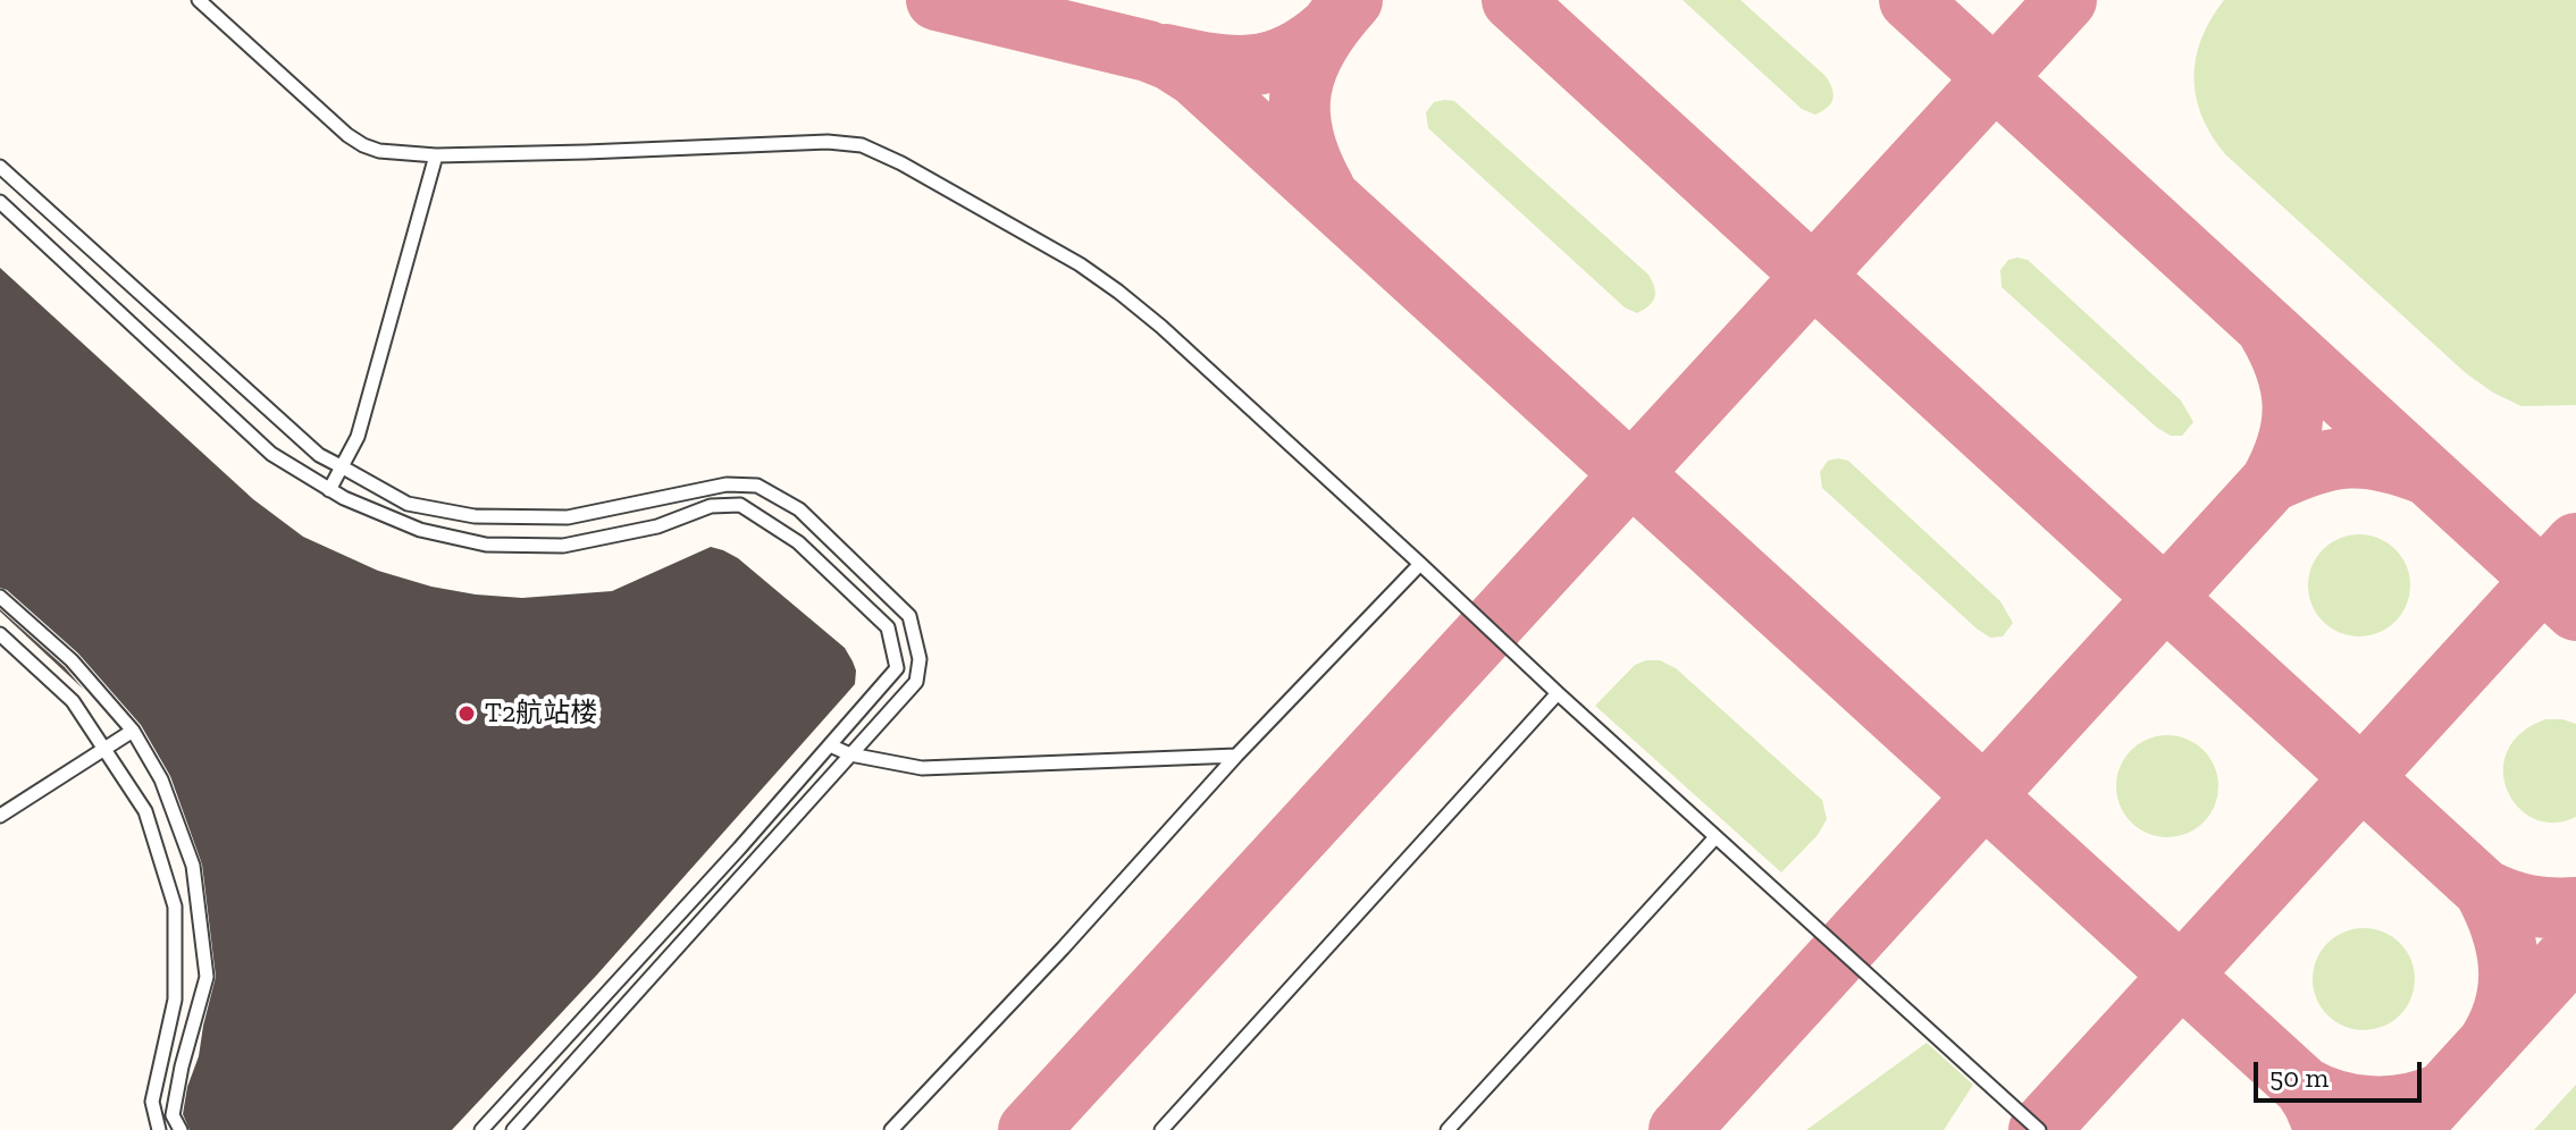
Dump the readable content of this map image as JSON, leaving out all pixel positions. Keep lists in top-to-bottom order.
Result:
{
  "places": ["T2航站楼"],
  "scale_bar": "50 m"
}
